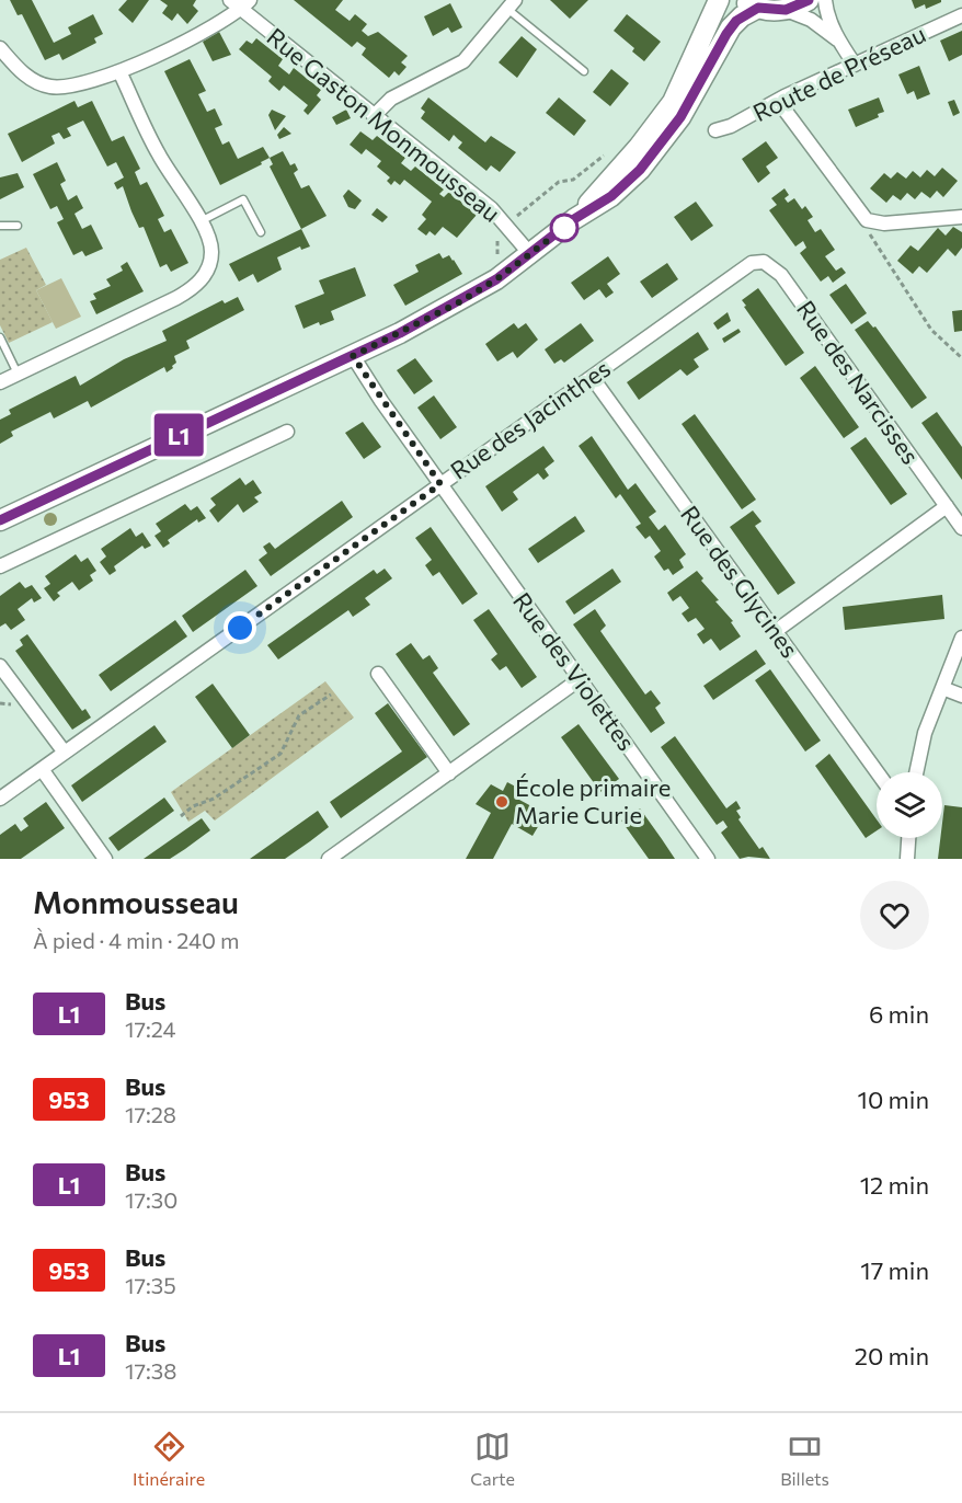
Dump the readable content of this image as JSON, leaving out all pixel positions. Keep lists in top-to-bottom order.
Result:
{
  "streets": {
    "street": [
      "Route de Préseau",
      "Rue Gaston Monmousseau",
      "Rue des Narcisses",
      "Rue des Jacinthes",
      "Rue des Glycines",
      "Rue des Violettes"
    ]
  },
  "crossings": [
    ["Rue des Narcisses", "Rue des Jacinthes"],
    ["Rue des Jacinthes", "Rue des Glycines"],
    ["Rue des Jacinthes", "Rue des Violettes"]
  ],
  "places": ["École primaire Marie Curie"],
  "lines": ["bus line L1"],
  "page": {
    "on_map": "L1",
    "heading": ["Monmousseau", "À pied · 4 min · 240 m"],
    "list": [
      {
        "mark": "L1",
        "name": "Bus",
        "note": "17:24",
        "value": "6 min"
      },
      {
        "mark": "953",
        "name": "Bus",
        "note": "17:28",
        "value": "10 min"
      },
      {
        "mark": "L1",
        "name": "Bus",
        "note": "17:30",
        "value": "12 min"
      },
      {
        "mark": "953",
        "name": "Bus",
        "note": "17:35",
        "value": "17 min"
      },
      {
        "mark": "L1",
        "name": "Bus",
        "note": "17:38",
        "value": "20 min"
      }
    ],
    "tabs": ["Itinéraire", "Carte", "Billets"]
  }
}
